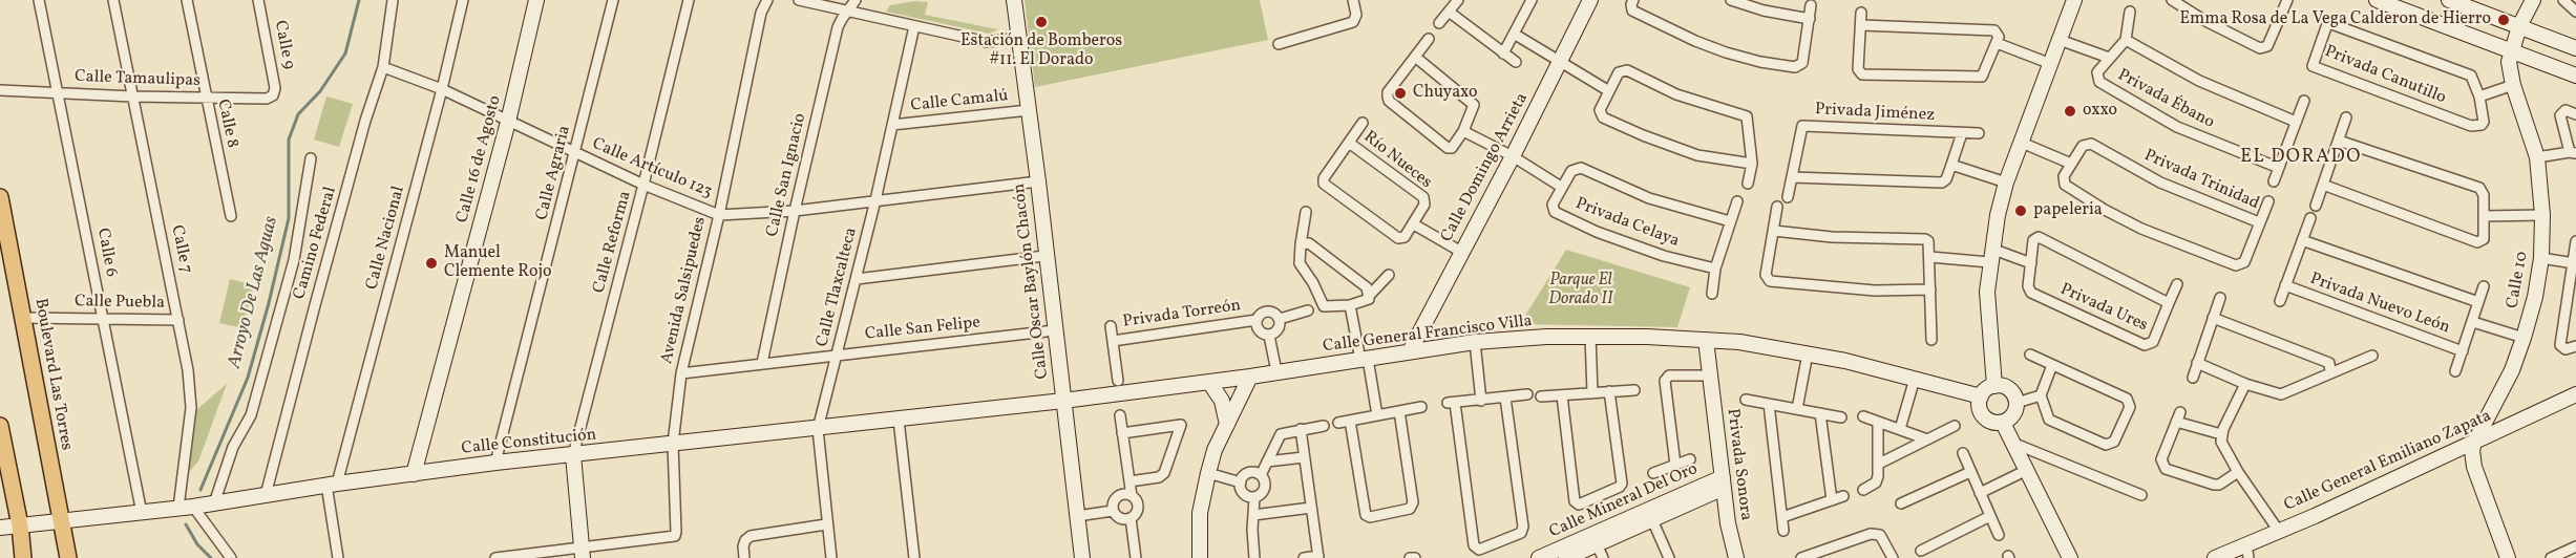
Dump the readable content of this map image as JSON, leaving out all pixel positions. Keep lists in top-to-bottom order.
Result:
{
  "streets": {
    "main road": ["Boulevard Las Torres"],
    "street": [
      "Calle 9",
      "Privada Canutillo",
      "Calle Tamaulipas",
      "Privada Ébano",
      "Calle Camalú",
      "Privada Jiménez",
      "Calle 8",
      "Calle 16 de Agosto",
      "Río Nueces",
      "Calle Domingo Arrieta",
      "Calle Artículo 123",
      "Calle Agraria",
      "Calle San Ignacio",
      "Privada Trinidad",
      "Privada Celaya",
      "Calle Nacional",
      "Calle Reforma",
      "Camino Federal",
      "Calle 7",
      "Calle 6",
      "Calle 10",
      "Calle Oscar Baylón Chacón",
      "Calle Tlaxcalteca",
      "Avenida Salsipuedes",
      "Calle Puebla",
      "Privada Nuevo León",
      "Privada Ures",
      "Privada Torreón",
      "Calle San Felipe",
      "Calle General Francisco Villa",
      "Calle Constitución",
      "Calle General Emiliano Zapata",
      "Privada Sonora",
      "Calle Mineral Del Oro"
    ]
  },
  "crossings": [
    ["Calle 9", "Calle Tamaulipas"],
    ["Calle Tamaulipas", "Calle 8"],
    ["Calle Tamaulipas", "Calle 7"],
    ["Calle Tamaulipas", "Calle 6"],
    ["Calle Camalú", "Calle Oscar Baylón Chacón"],
    ["Calle Camalú", "Calle Tlaxcalteca"],
    ["Calle 16 de Agosto", "Calle Artículo 123"],
    ["Calle 16 de Agosto", "Calle Constitución"],
    ["Calle Domingo Arrieta", "Privada Celaya"],
    ["Calle Domingo Arrieta", "Calle General Francisco Villa"],
    ["Calle Artículo 123", "Calle Agraria"],
    ["Calle Artículo 123", "Calle San Ignacio"],
    ["Calle Artículo 123", "Calle Nacional"],
    ["Calle Artículo 123", "Calle Reforma"],
    ["Calle Artículo 123", "Camino Federal"],
    ["Calle Artículo 123", "Calle Oscar Baylón Chacón"],
    ["Calle Artículo 123", "Calle Tlaxcalteca"],
    ["Calle Artículo 123", "Avenida Salsipuedes"],
    ["Calle Agraria", "Calle Constitución"],
    ["Calle San Ignacio", "Calle San Felipe"],
    ["Calle Nacional", "Calle Constitución"],
    ["Calle Reforma", "Calle Constitución"],
    ["Camino Federal", "Calle Constitución"],
    ["Calle 7", "Calle Puebla"],
    ["Calle 7", "Calle Constitución"],
    ["Calle 6", "Calle Puebla"],
    ["Calle 6", "Calle Constitución"],
    ["Calle 10", "Privada Nuevo León"],
    ["Calle 10", "Calle General Emiliano Zapata"],
    ["Calle Oscar Baylón Chacón", "Calle San Felipe"],
    ["Calle Oscar Baylón Chacón", "Calle General Francisco Villa"],
    ["Calle Oscar Baylón Chacón", "Calle Constitución"],
    ["Calle Tlaxcalteca", "Calle San Felipe"],
    ["Calle Tlaxcalteca", "Calle Constitución"],
    ["Avenida Salsipuedes", "Calle San Felipe"],
    ["Avenida Salsipuedes", "Calle Constitución"],
    ["Calle Puebla", "Boulevard Las Torres"],
    ["Calle General Francisco Villa", "Calle Constitución"],
    ["Calle General Francisco Villa", "Privada Sonora"],
    ["Boulevard Las Torres", "Calle Constitución"],
    ["Privada Sonora", "Calle Mineral Del Oro"]
  ],
  "districts": ["EL DORADO"],
  "water": ["Arroyo De Las Aguas"],
  "parks": ["Parque El Dorado II"],
  "places": [
    "Emma Rosa de La Vega Calderon de Hierro",
    "Estación de Bomberos #11. El Dorado",
    "Chuyaxo",
    "oxxo",
    "papeleria",
    "Manuel Clemente Rojo"
  ]
}
